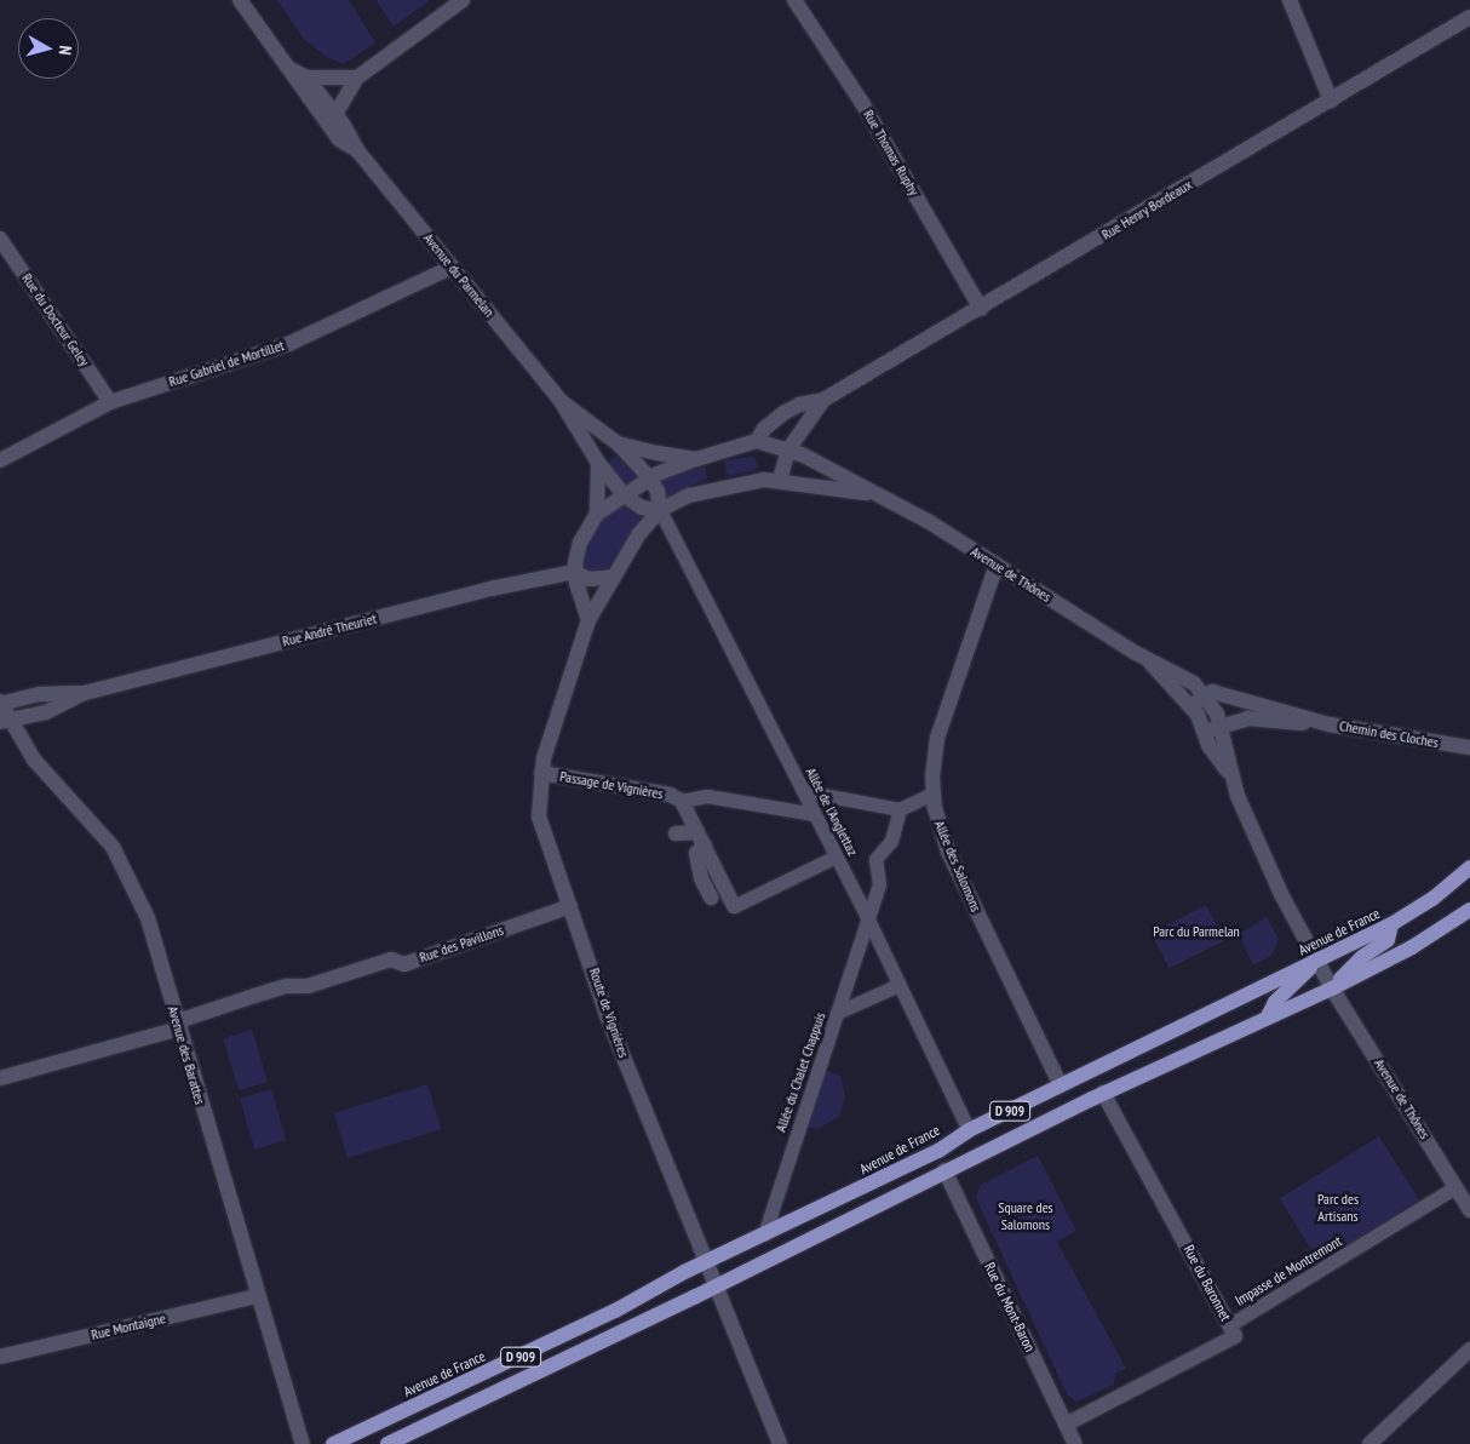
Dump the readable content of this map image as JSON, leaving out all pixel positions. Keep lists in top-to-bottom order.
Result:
{
  "streets": {
    "main road": ["Avenue de France", "D 909"],
    "street": [
      "Rue Thomas Ruphy",
      "Rue Henry Bordeaux",
      "Avenue du Parmelan",
      "Rue du Docteur Geley",
      "Rue Gabriel de Mortillet",
      "Avenue de Thônes",
      "Rue André Theuriet",
      "Chemin des Cloches",
      "Passage de Vignières",
      "Allée de l'Anglettaz",
      "Allée des Salomons",
      "Rue des Pavillons",
      "Route de Vignières",
      "Avenue des Barattes",
      "Allée du Chalet Chappuis",
      "Impasse de Montremont",
      "Rue du Baronnet",
      "Rue du Mont-Baron",
      "Rue Montaigne"
    ]
  },
  "crossings": [
    ["Rue Thomas Ruphy", "Rue Henry Bordeaux"],
    ["Avenue du Parmelan", "Rue Gabriel de Mortillet"],
    ["Rue du Docteur Geley", "Rue Gabriel de Mortillet"],
    ["Avenue de Thônes", "Chemin des Cloches"],
    ["Avenue de Thônes", "Allée des Salomons"],
    ["Avenue de Thônes", "Avenue de France"],
    ["Avenue de Thônes", "D 909"],
    ["Avenue de Thônes", "Impasse de Montremont"],
    ["Rue André Theuriet", "Avenue des Barattes"],
    ["Passage de Vignières", "Allée de l'Anglettaz"],
    ["Passage de Vignières", "Route de Vignières"],
    ["Allée de l'Anglettaz", "Avenue de France"],
    ["Allée de l'Anglettaz", "Route de Vignières"],
    ["Allée de l'Anglettaz", "Allée du Chalet Chappuis"],
    ["Allée des Salomons", "Avenue de France"],
    ["Avenue de France", "Route de Vignières"],
    ["Avenue de France", "Allée du Chalet Chappuis"],
    ["Rue des Pavillons", "Route de Vignières"],
    ["Rue des Pavillons", "Avenue des Barattes"],
    ["Route de Vignières", "D 909"],
    ["Avenue des Barattes", "Rue Montaigne"],
    ["D 909", "Rue du Baronnet"],
    ["D 909", "Rue du Mont-Baron"],
    ["Impasse de Montremont", "Rue du Baronnet"],
    ["Rue du Baronnet", "Rue du Mont-Baron"]
  ],
  "parks": ["Parc du Parmelan", "Parc des Artisans", "Square des Salomons"],
  "north": "right"
}
